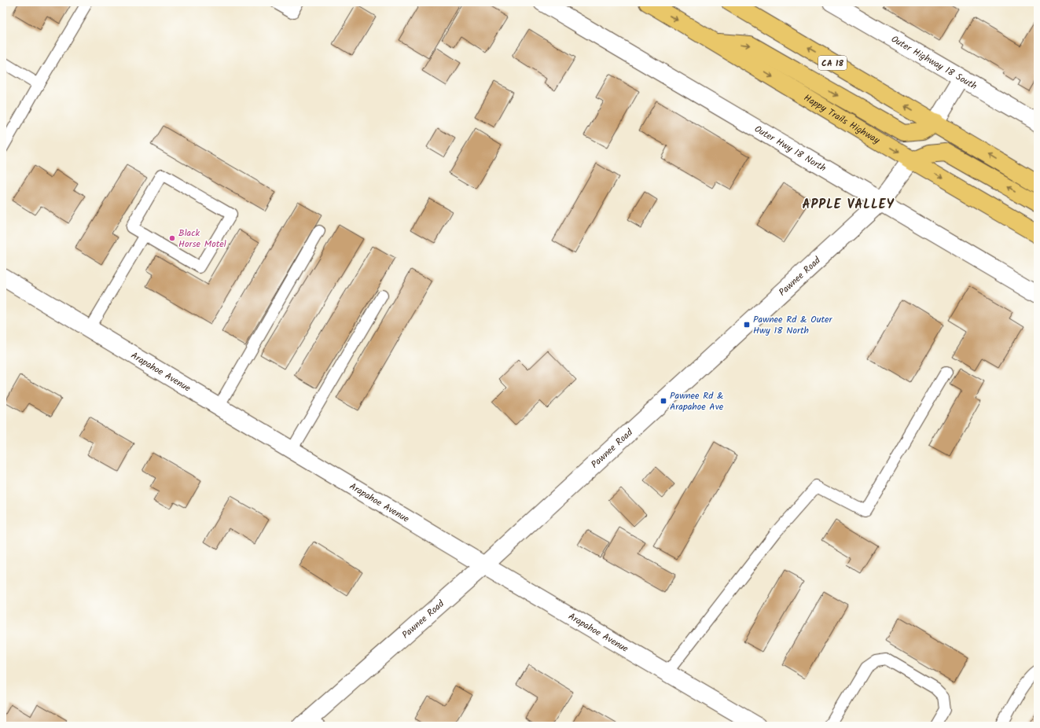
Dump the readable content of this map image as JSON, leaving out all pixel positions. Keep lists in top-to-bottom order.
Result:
{
  "streets": {
    "main road": ["CA 18", "Happy Trails Highway"],
    "street": [
      "Outer Highway 18 South",
      "Outer Hwy 18 North",
      "Pawnee Road",
      "Arapahoe Avenue"
    ]
  },
  "crossings": [
    ["Happy Trails Highway", "Pawnee Road"],
    ["Outer Hwy 18 North", "Pawnee Road"],
    ["Pawnee Road", "Arapahoe Avenue"]
  ],
  "districts": ["APPLE VALLEY"],
  "places": {
    "other": ["Black Horse Motel"],
    "transit": ["Pawnee Rd & Outer Hwy 18 North", "Pawnee Rd & Arapahoe Ave"]
  }
}
